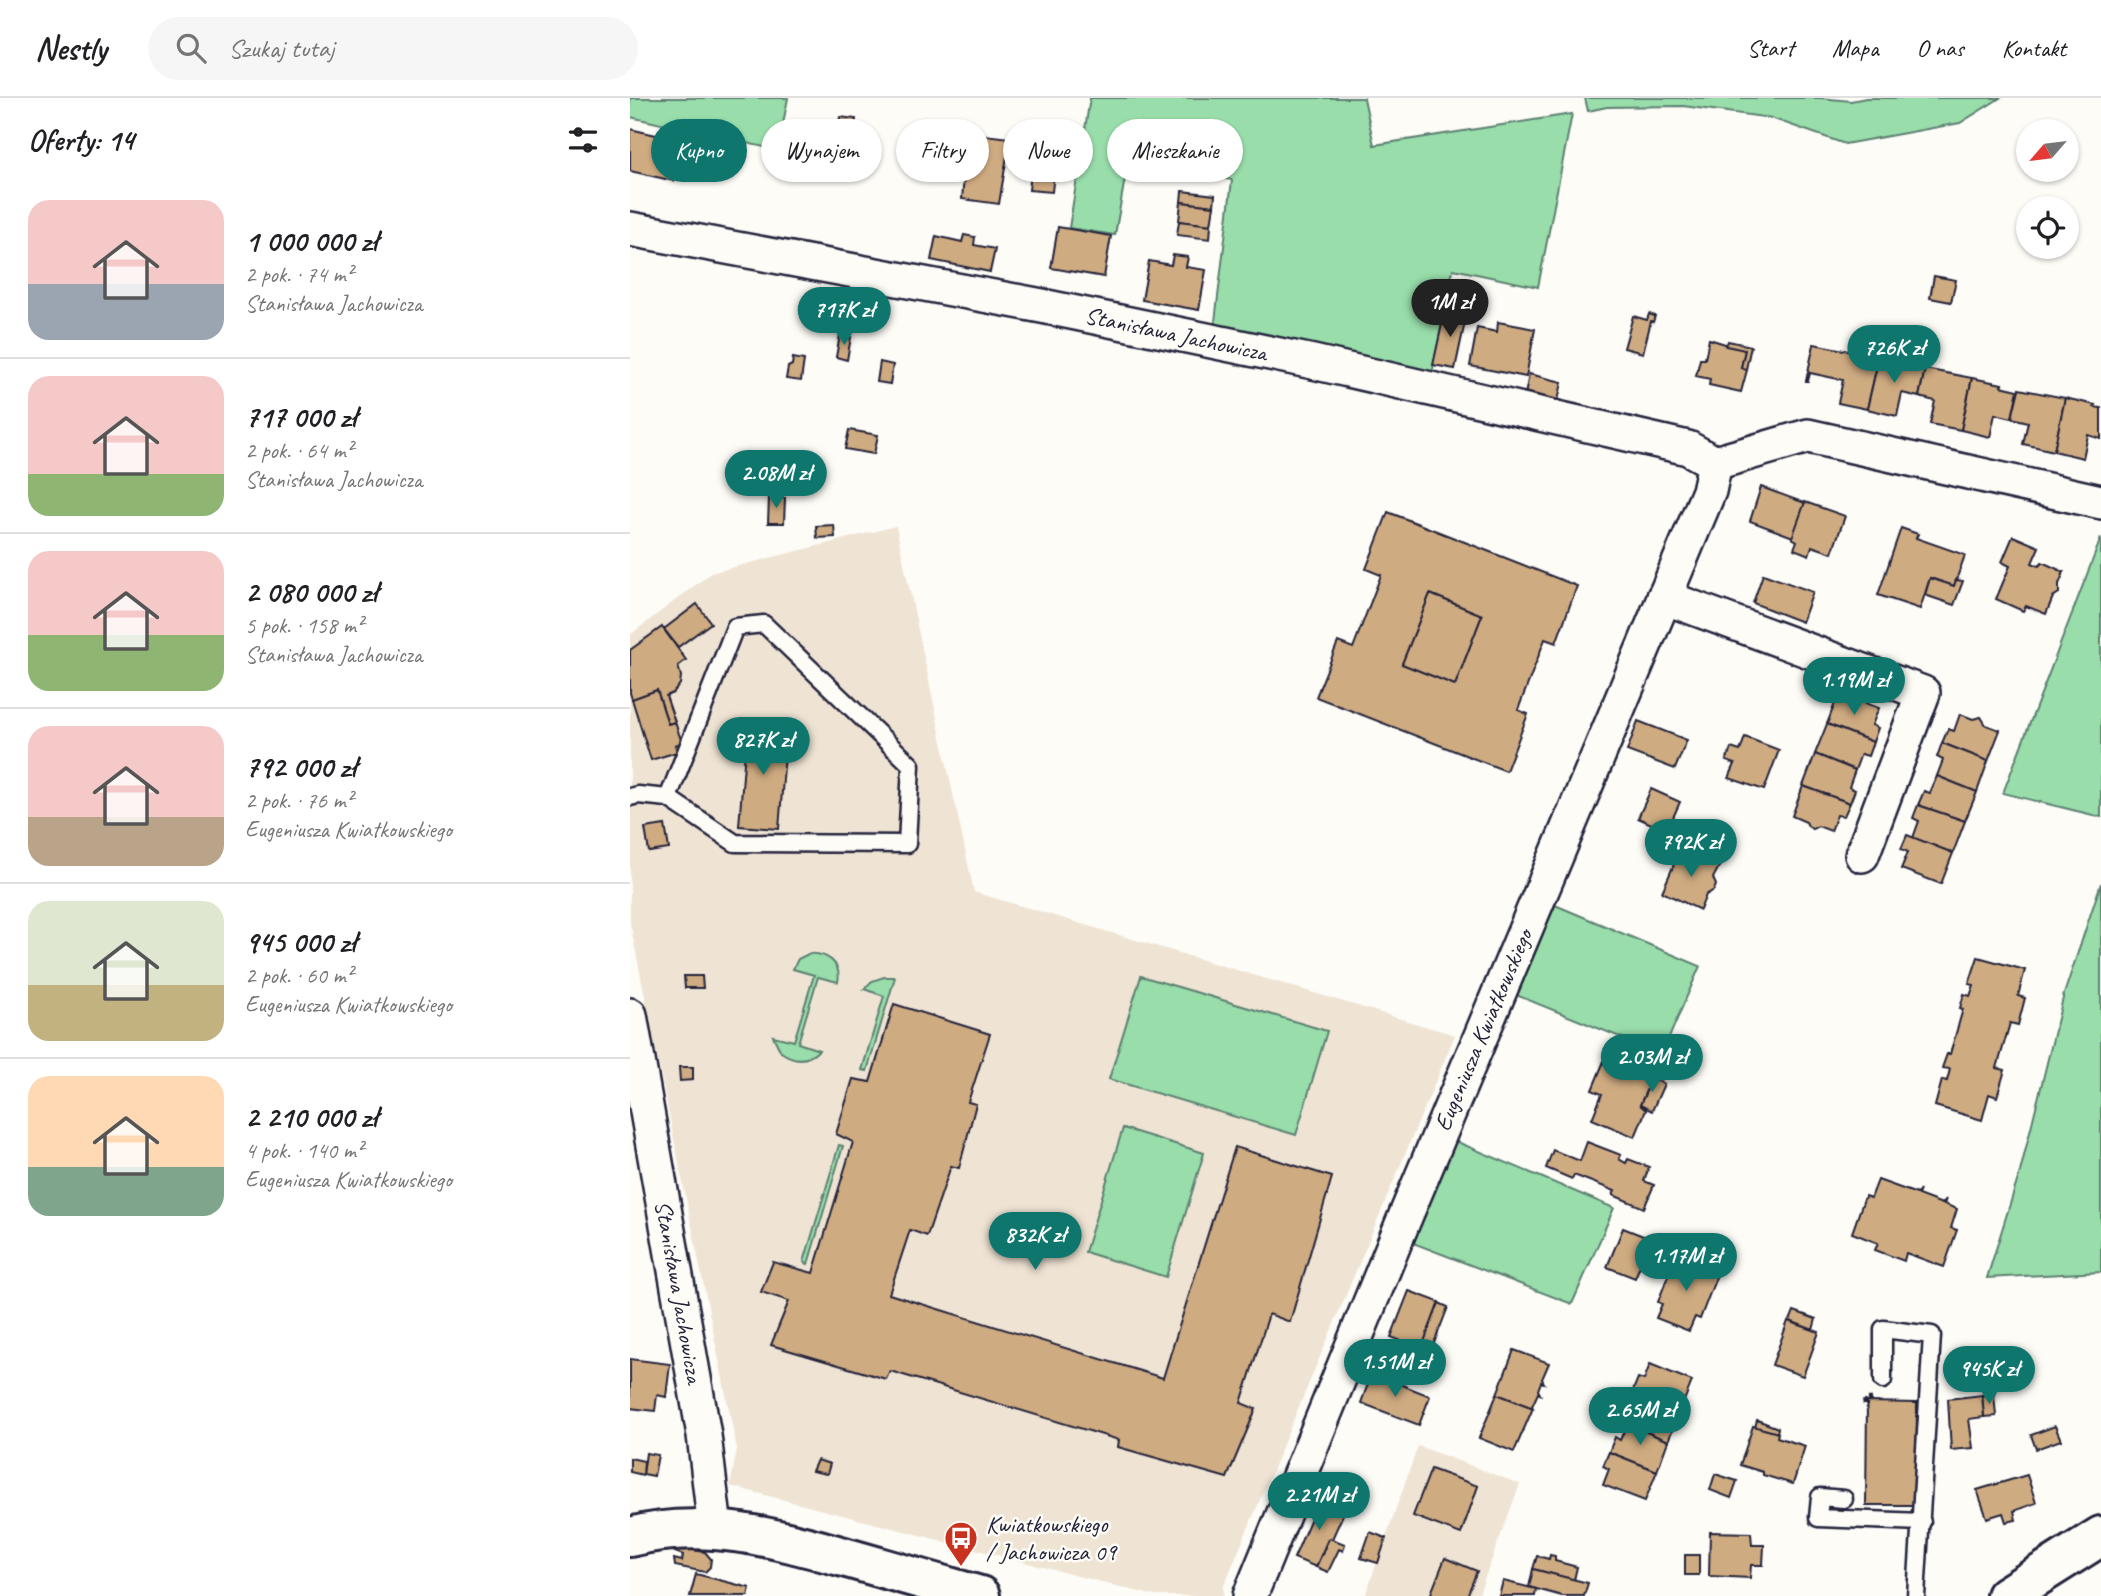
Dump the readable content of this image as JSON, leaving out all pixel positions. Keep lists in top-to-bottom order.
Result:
{
  "streets": {
    "street": ["Stanisława Jachowicza", "Eugeniusza Kwiatkowskiego"]
  },
  "crossings": [
    ["Stanisława Jachowicza", "Eugeniusza Kwiatkowskiego"]
  ],
  "places": {
    "bus stop": ["Kwiatkowskiego / Jachowicza 09"]
  },
  "north": "bottom left",
  "page": {
    "header": "Nestly",
    "search": "Szukaj tutaj",
    "nav": [
      "Start",
      "Mapa",
      "O nas",
      "Kontakt"
    ],
    "heading": "Oferty: 14",
    "chip": [
      "Kupno",
      "Wynajem",
      "Filtry",
      "Nowe",
      "Mieszkanie"
    ],
    "list": [
      {
        "name": "1 000 000 zł",
        "note": "2 pok. · 74 m² · Stanisława Jachowicza"
      },
      {
        "name": "717 000 zł",
        "note": "2 pok. · 64 m² · Stanisława Jachowicza"
      },
      {
        "name": "2 080 000 zł",
        "note": "5 pok. · 158 m² · Stanisława Jachowicza"
      },
      {
        "name": "792 000 zł",
        "note": "2 pok. · 76 m² · Eugeniusza Kwiatkowskiego"
      },
      {
        "name": "945 000 zł",
        "note": "2 pok. · 60 m² · Eugeniusza Kwiatkowskiego"
      },
      {
        "name": "2 210 000 zł",
        "note": "4 pok. · 140 m² · Eugeniusza Kwiatkowskiego"
      }
    ],
    "price": [
      "1M zł",
      "717K zł",
      "726K zł",
      "2.08M zł",
      "1.19M zł",
      "827K zł",
      "792K zł",
      "2.03M zł",
      "832K zł",
      "1.17M zł",
      "1.51M zł",
      "945K zł",
      "2.65M zł",
      "2.21M zł"
    ]
  }
}
